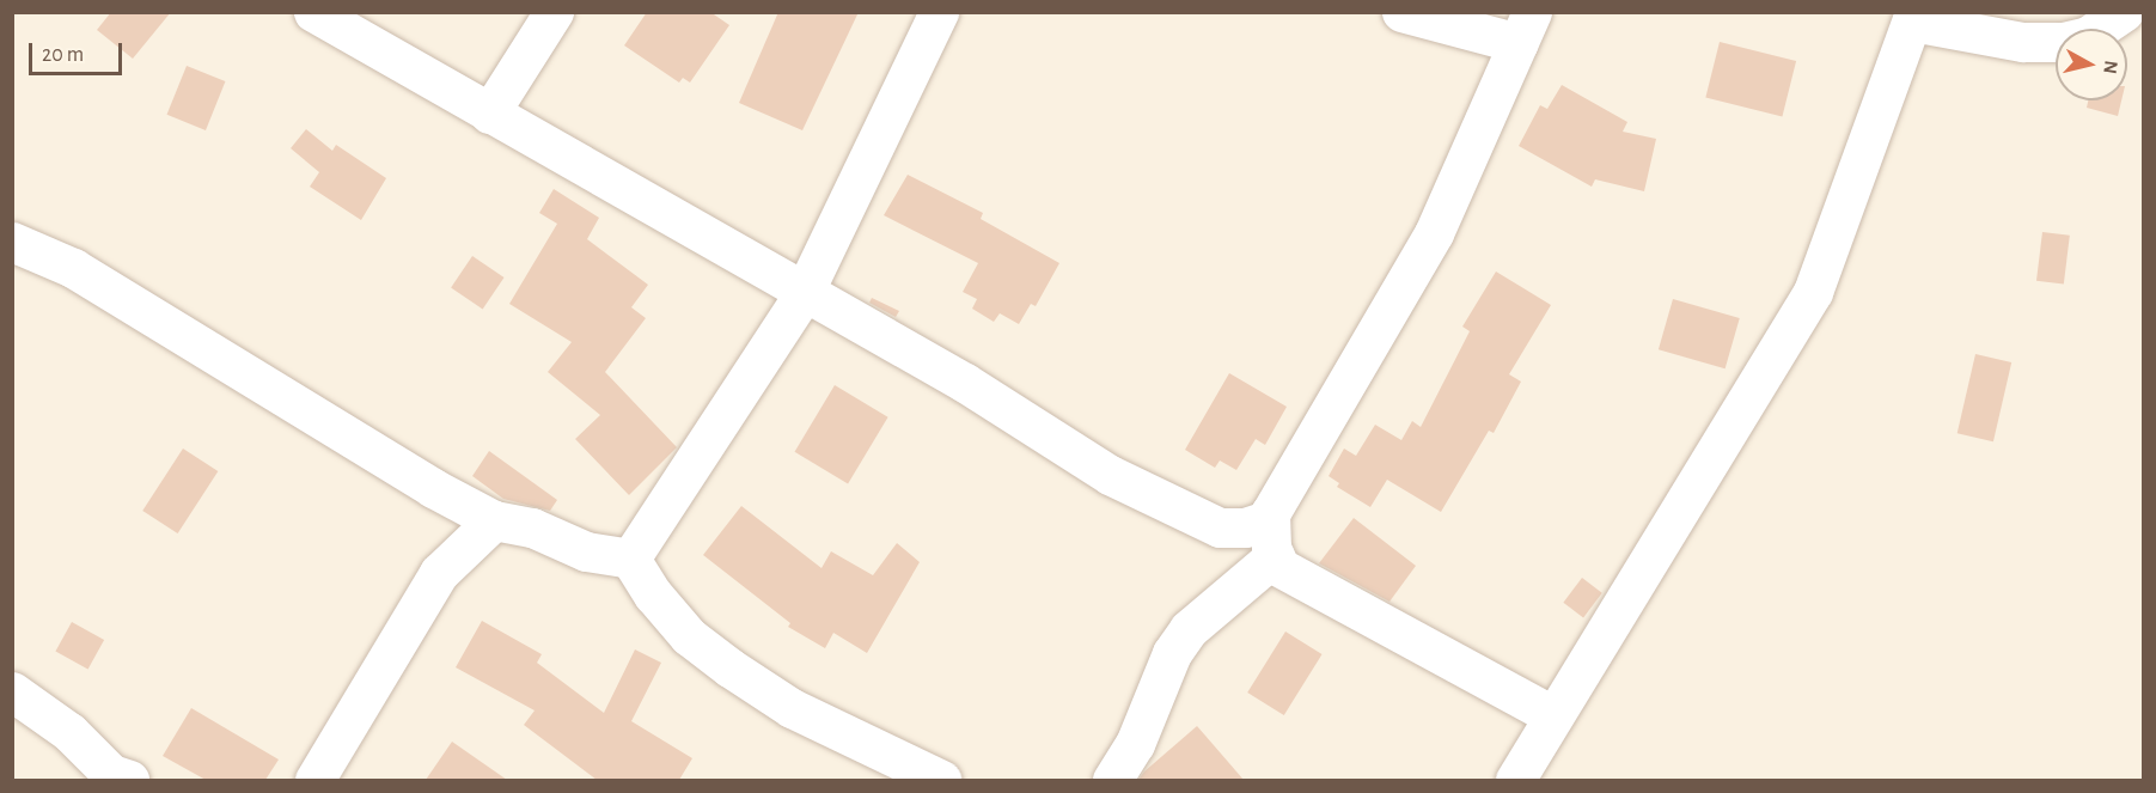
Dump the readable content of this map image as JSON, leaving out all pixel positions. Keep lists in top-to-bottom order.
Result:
{
  "scale_bar": "20 m",
  "north": "right"
}
